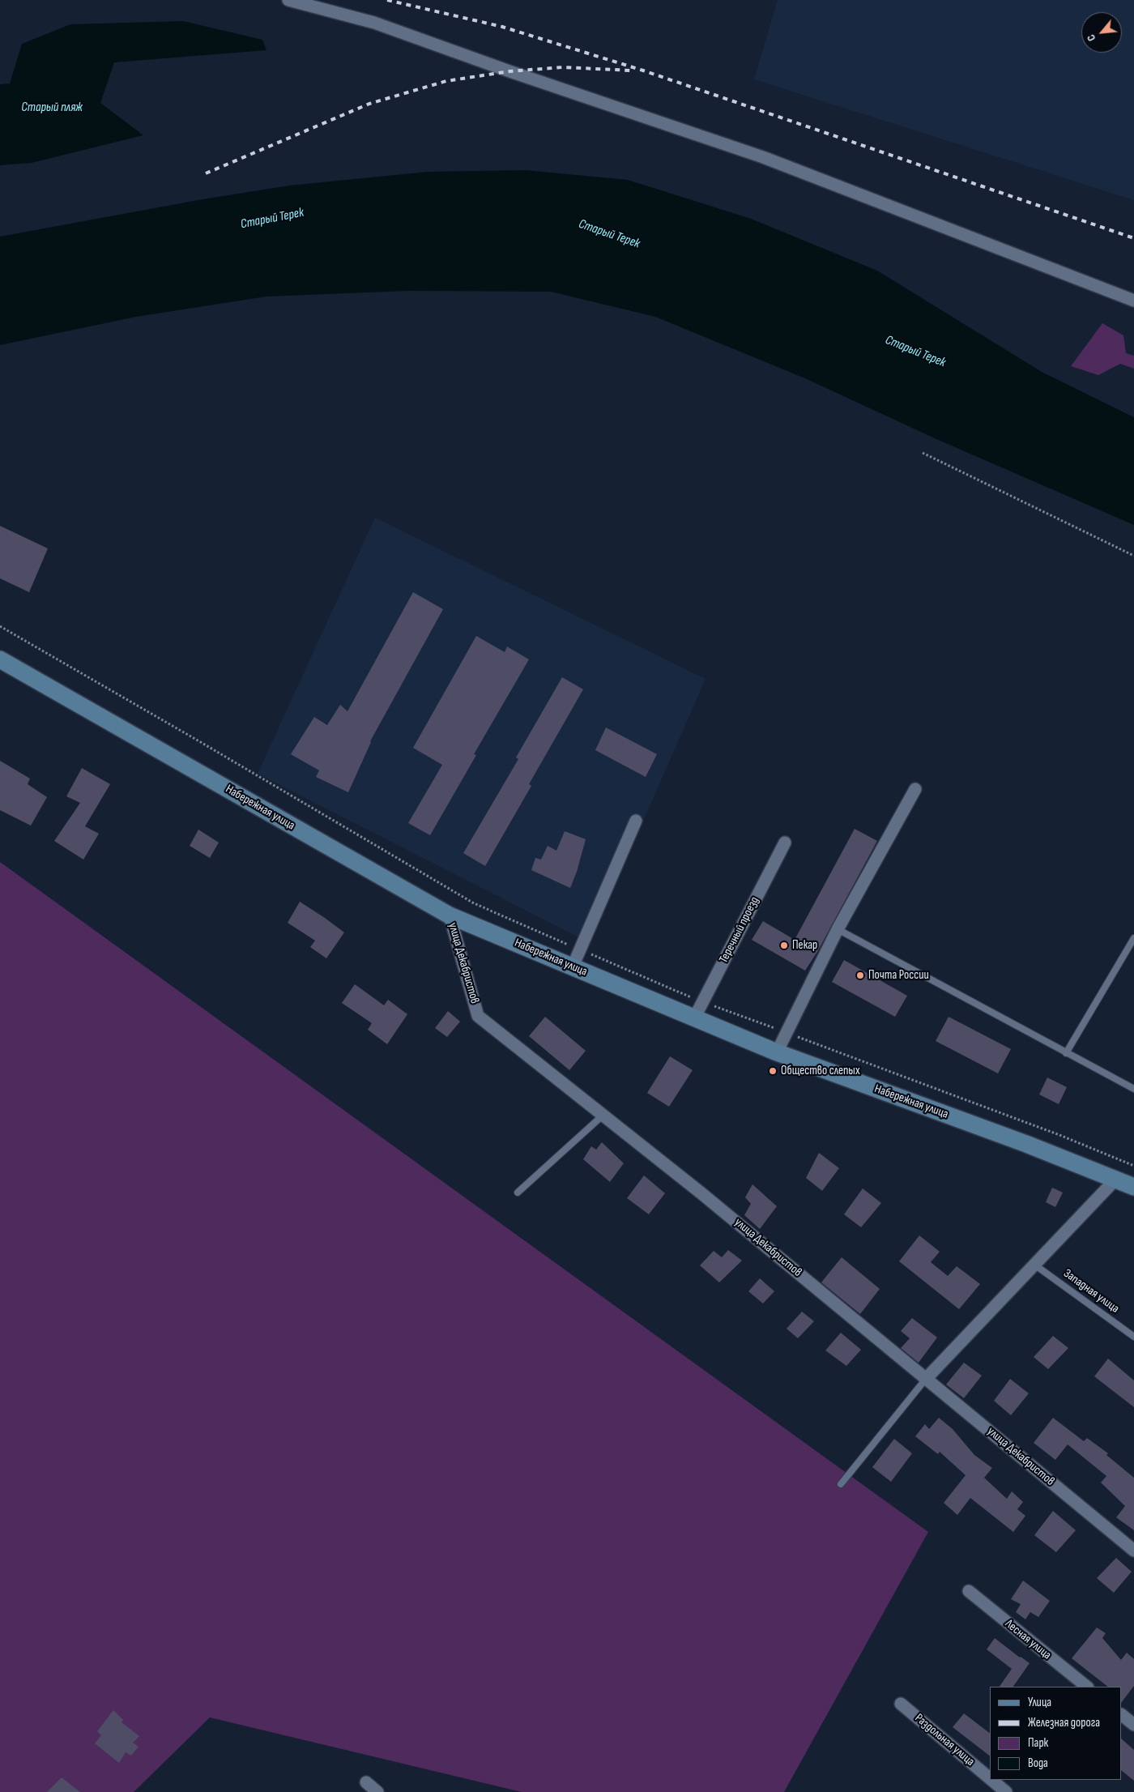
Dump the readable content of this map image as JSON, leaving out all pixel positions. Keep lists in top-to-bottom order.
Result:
{
  "streets": {
    "main road": ["Набережная улица"],
    "street": [
      "Теречный проезд",
      "улица Декабристов",
      "Лесная улица",
      "Раздольная улица"
    ],
    "lane": ["Западная улица"]
  },
  "crossings": [
    ["Набережная улица", "Теречный проезд"],
    ["Набережная улица", "улица Декабристов"]
  ],
  "water": ["Старый пляж", "Старый Терек"],
  "places": ["Пекар", "Почта России", "Общество слепых"],
  "legend": [
    "Улица",
    "Железная дорога",
    "Парк",
    "Вода"
  ],
  "north": "bottom left"
}
